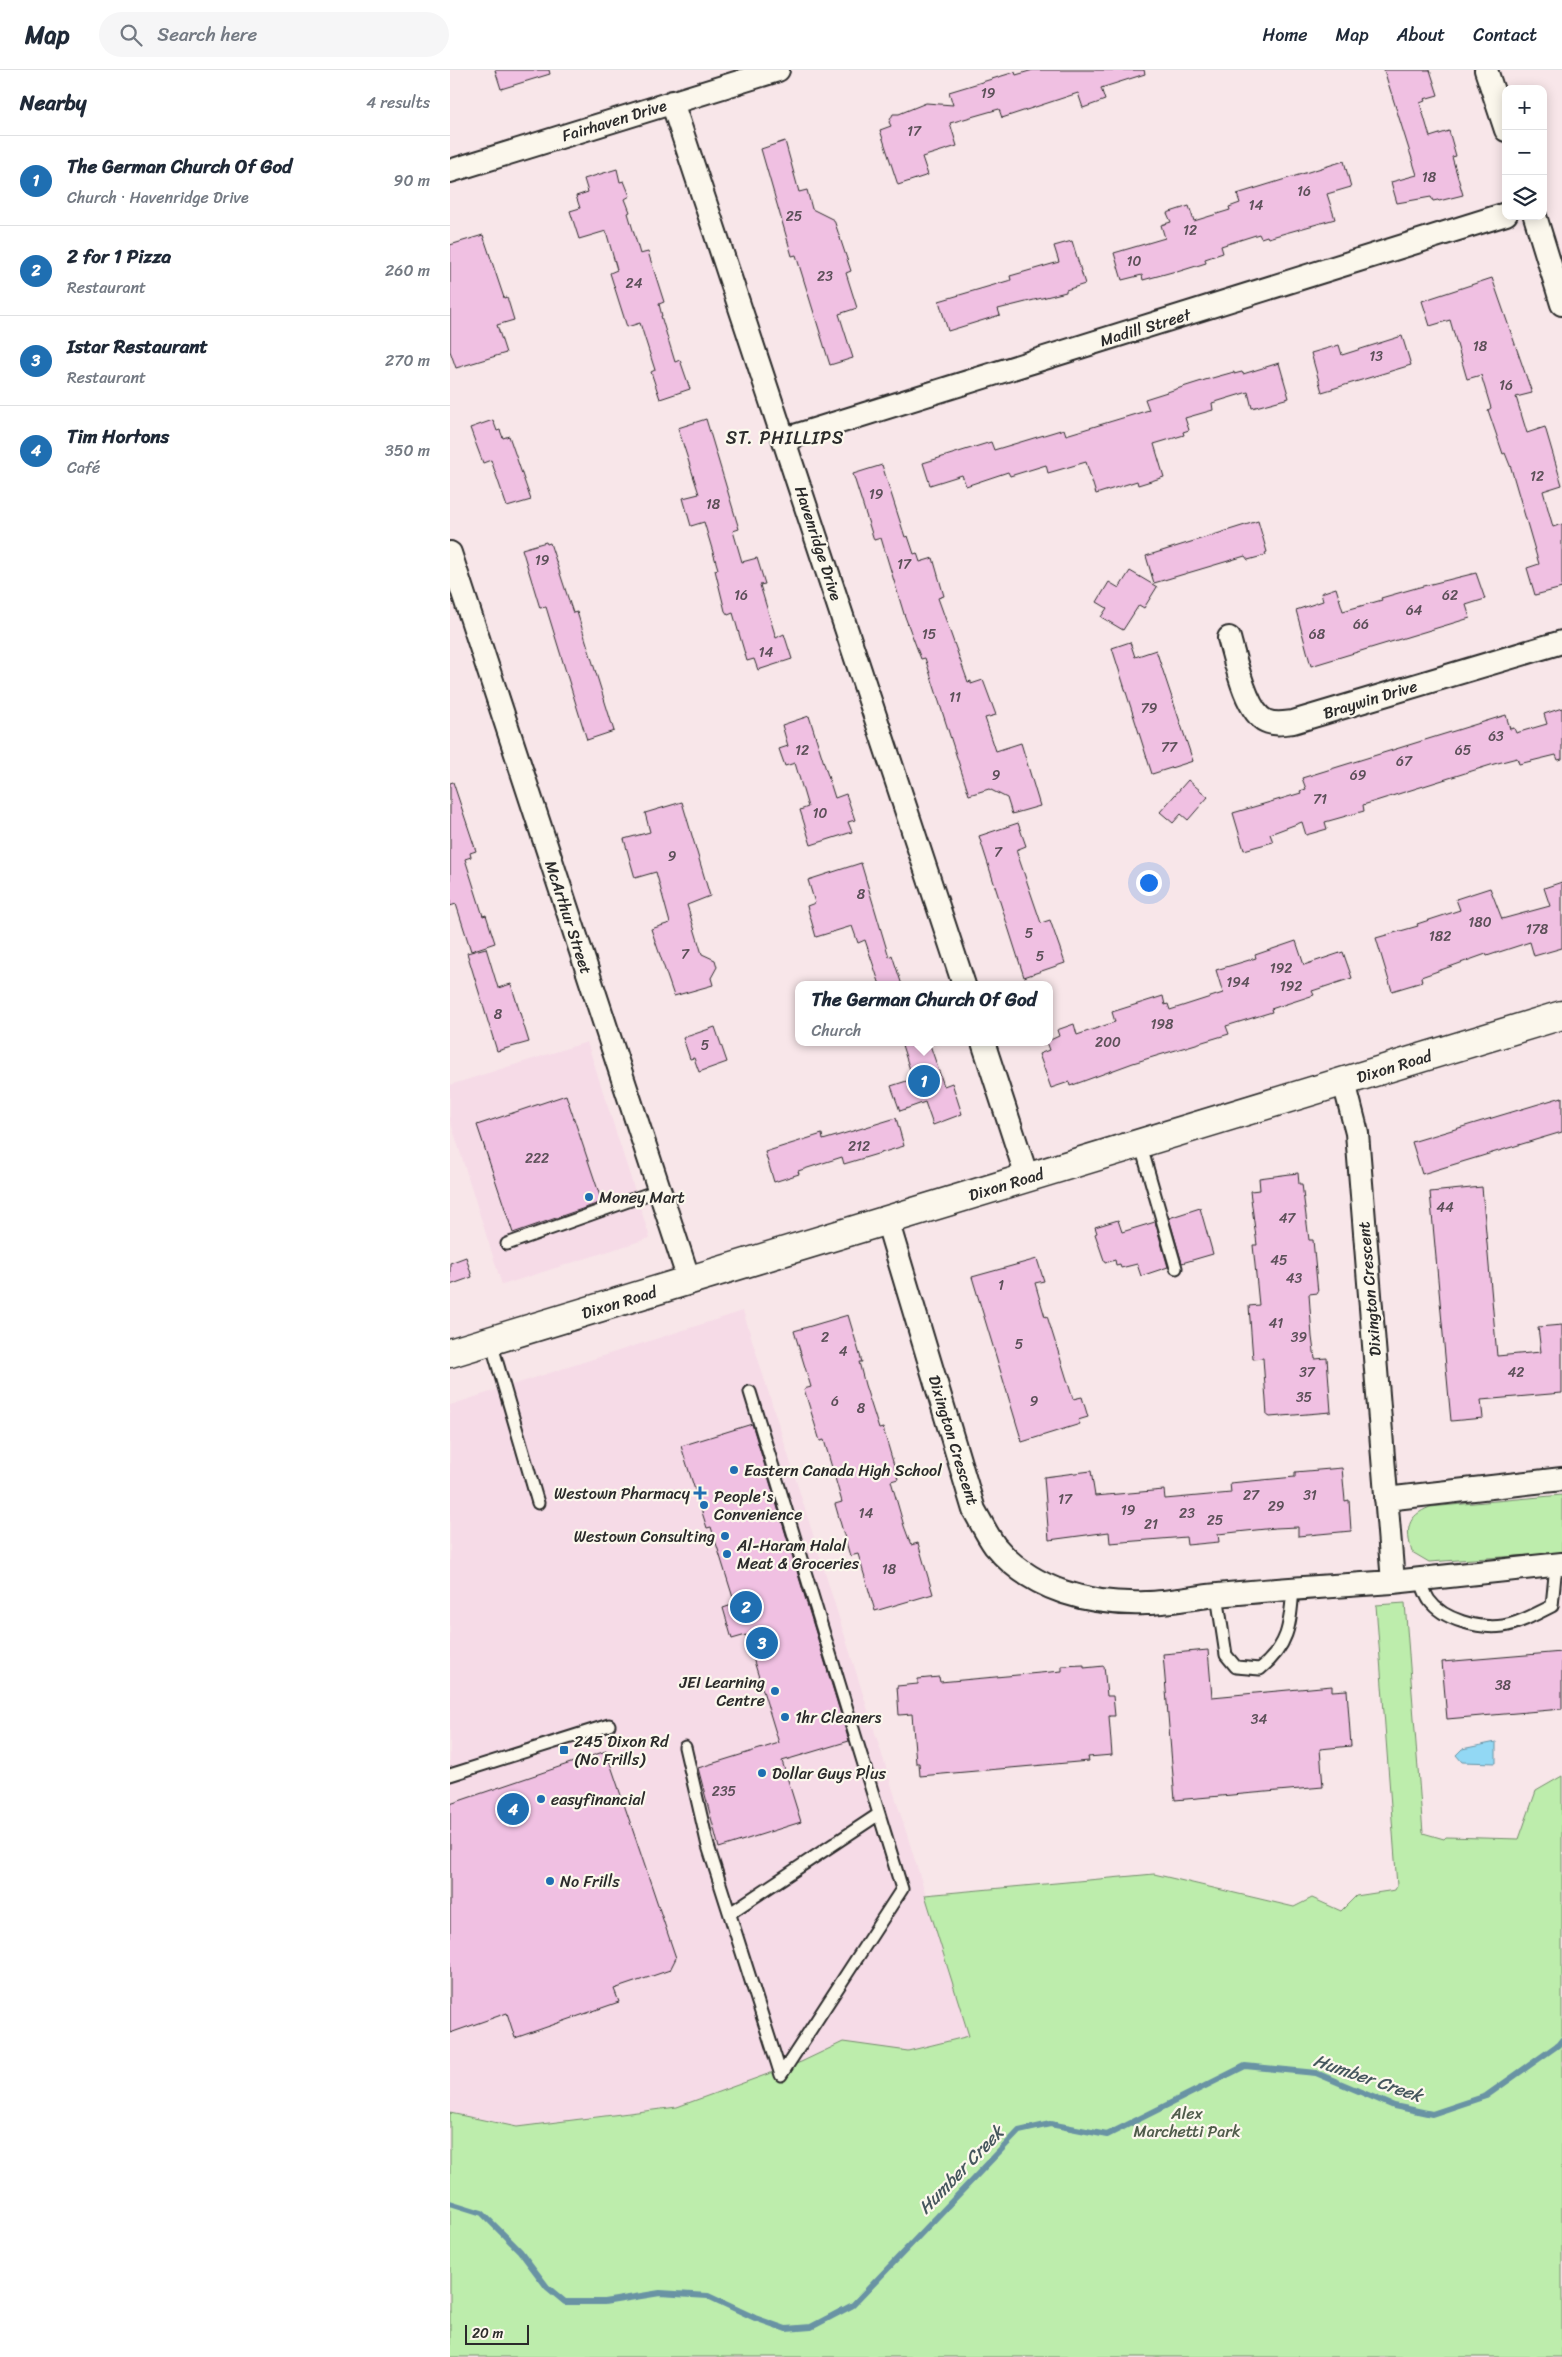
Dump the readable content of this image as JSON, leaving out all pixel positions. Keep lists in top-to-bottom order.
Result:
{
  "streets": {
    "main road": ["Dixon Road"],
    "street": [
      "Fairhaven Drive",
      "Madill Street",
      "Havenridge Drive",
      "Braywin Drive",
      "McArthur Street",
      "Dixington Crescent"
    ]
  },
  "crossings": [
    ["Fairhaven Drive", "Havenridge Drive"],
    ["Madill Street", "Havenridge Drive"],
    ["McArthur Street", "Dixon Road"],
    ["Dixon Road", "Dixington Crescent"]
  ],
  "districts": ["ST. PHILLIPS"],
  "water": ["Humber Creek"],
  "parks": ["Alex Marchetti Park"],
  "places": {
    "other": [
      "Money Mart",
      "Eastern Canada High School",
      "People's Convenience",
      "Westown Consulting",
      "Al-Haram Halal Meat & Groceries",
      "JEI Learning Centre",
      "1hr Cleaners",
      "Dollar Guys Plus",
      "easyfinancial",
      "No Frills"
    ],
    "health": ["Westown Pharmacy"],
    "transit": ["245 Dixon Rd (No Frills)"]
  },
  "house_numbers": [
    "19",
    "17",
    "18",
    "16",
    "14",
    "25",
    "12",
    "10",
    "23",
    "24",
    "18",
    "13",
    "16",
    "12",
    "19",
    "18",
    "19",
    "17",
    "16",
    "62",
    "64",
    "66",
    "15",
    "68",
    "14",
    "11",
    "79",
    "63",
    "77",
    "12",
    "65",
    "67",
    "9",
    "69",
    "71",
    "10",
    "7",
    "9",
    "8",
    "180",
    "178",
    "5",
    "182",
    "7",
    "5",
    "192",
    "194",
    "192",
    "8",
    "198",
    "200",
    "5",
    "212",
    "222",
    "44",
    "47",
    "45",
    "43",
    "1",
    "41",
    "2",
    "39",
    "5",
    "4",
    "37",
    "42",
    "35",
    "6",
    "9",
    "8",
    "27",
    "31",
    "17",
    "29",
    "19",
    "14",
    "23",
    "25",
    "21",
    "18",
    "38",
    "34",
    "235"
  ],
  "scale_bar": "20 m",
  "page": {
    "header": "Map",
    "search": "Search here",
    "nav": [
      "Home",
      "Map",
      "About",
      "Contact"
    ],
    "heading": ["Nearby", "4 results"],
    "map_buttons": ["+", "−"],
    "list": [
      {
        "mark": "1",
        "name": "The German Church Of God",
        "note": "Church · Havenridge Drive",
        "value": "90 m"
      },
      {
        "mark": "2",
        "name": "2 for 1 Pizza",
        "note": "Restaurant",
        "value": "260 m"
      },
      {
        "mark": "3",
        "name": "Istar Restaurant",
        "note": "Restaurant",
        "value": "270 m"
      },
      {
        "mark": "4",
        "name": "Tim Hortons",
        "note": "Café",
        "value": "350 m"
      }
    ],
    "popup": ["The German Church Of God", "Church"],
    "pins": [
      "1",
      "2",
      "3",
      "4"
    ],
    "scale": "20 m"
  }
}
